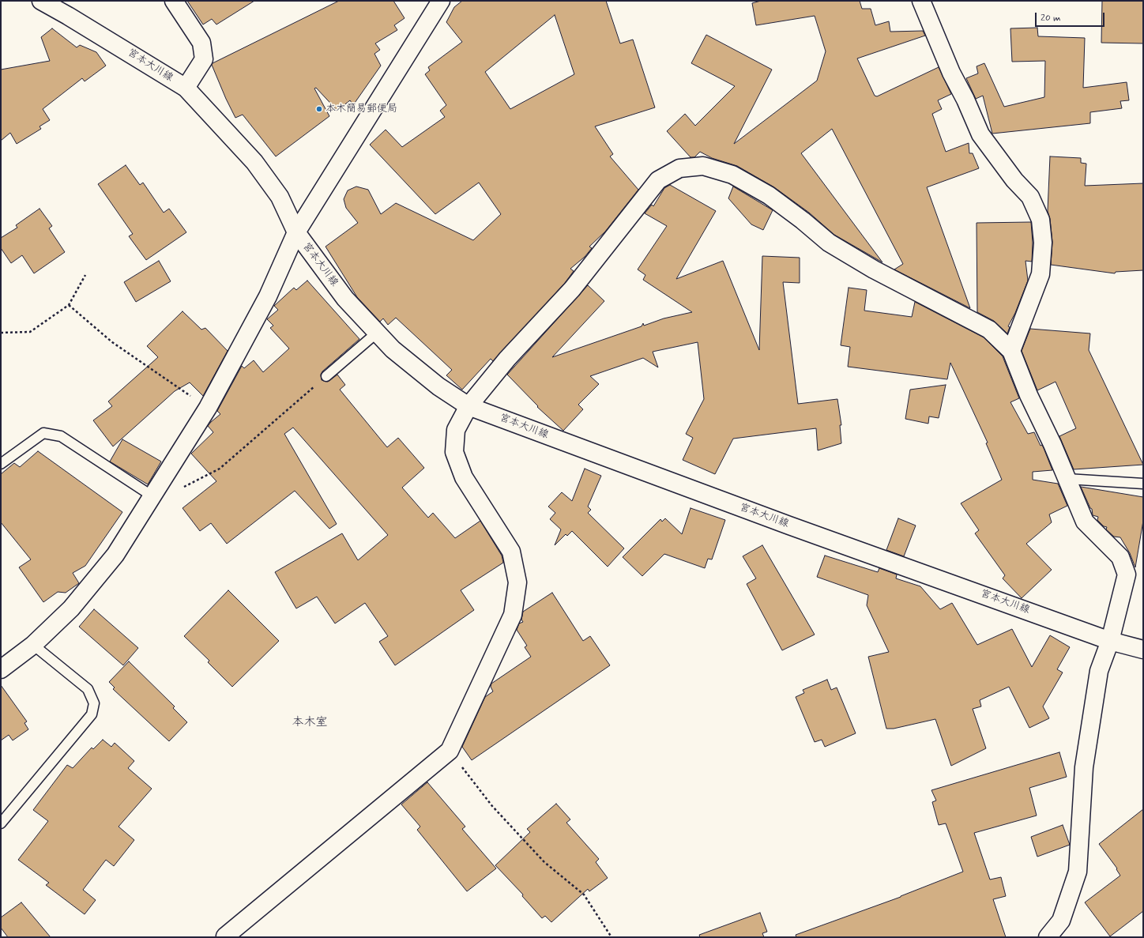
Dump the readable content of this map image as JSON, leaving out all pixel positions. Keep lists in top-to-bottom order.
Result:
{
  "streets": {
    "street": ["宮本大川線"]
  },
  "districts": ["本木室"],
  "places": ["本木簡易郵便局"],
  "scale_bar": "20 m"
}
